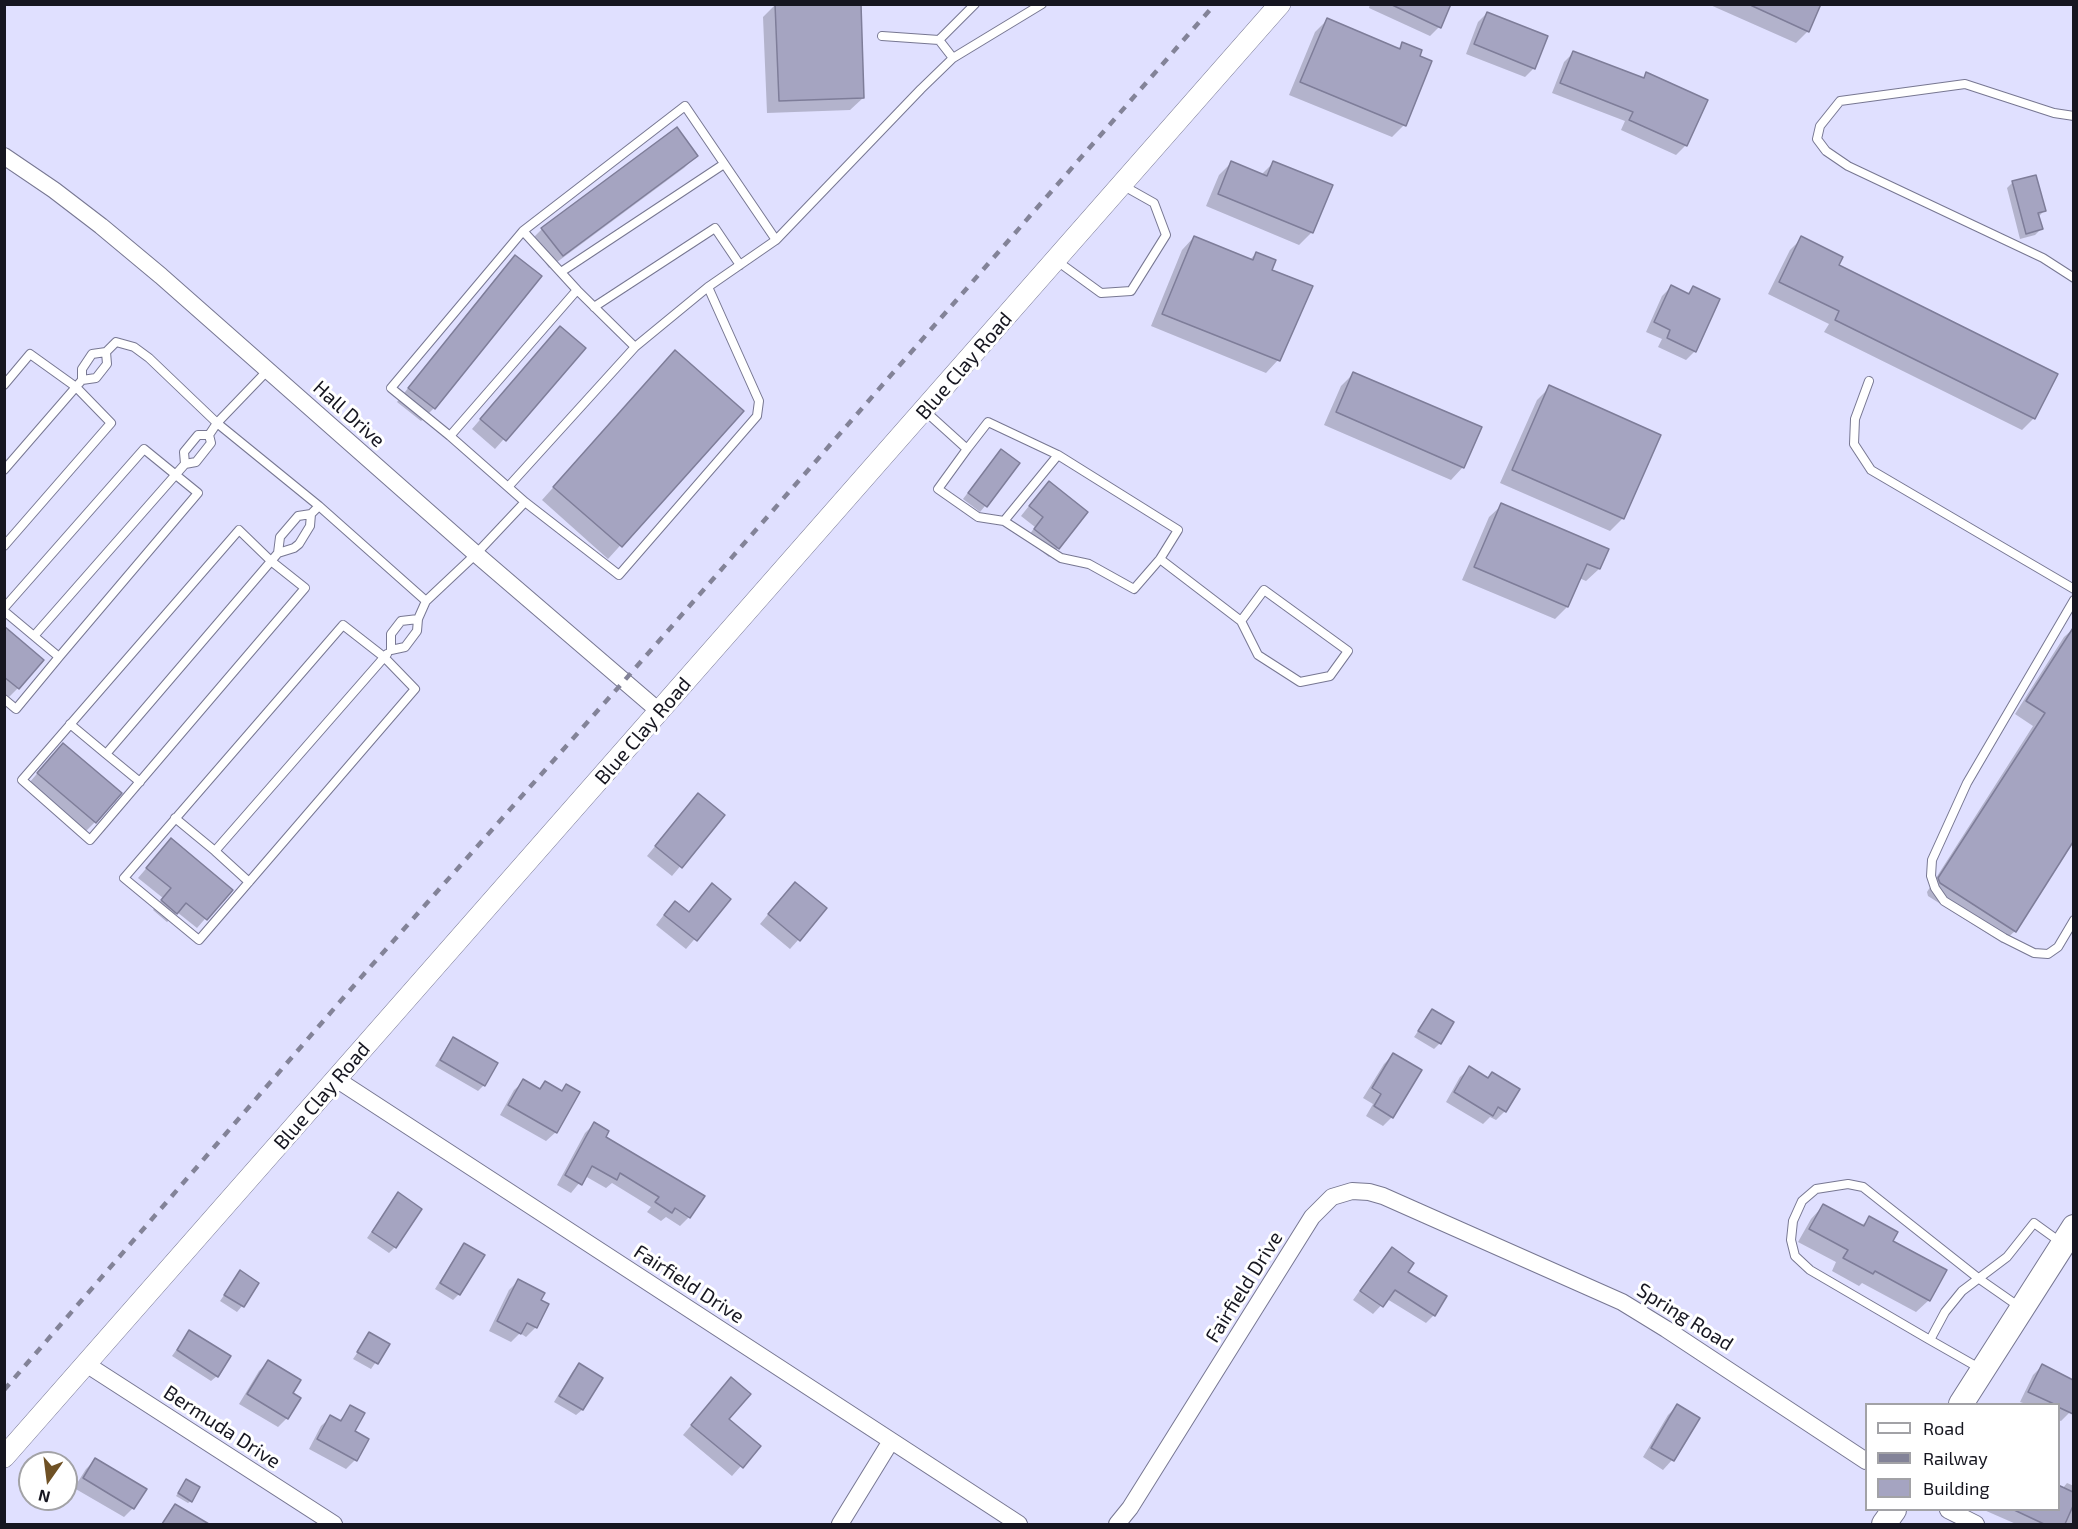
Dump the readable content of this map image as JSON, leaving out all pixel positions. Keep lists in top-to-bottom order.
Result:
{
  "streets": {
    "street": [
      "Blue Clay Road",
      "Hall Drive",
      "Fairfield Drive",
      "Spring Road",
      "Bermuda Drive"
    ]
  },
  "crossings": [
    ["Blue Clay Road", "Hall Drive"],
    ["Blue Clay Road", "Fairfield Drive"],
    ["Blue Clay Road", "Bermuda Drive"],
    ["Fairfield Drive", "Spring Road"]
  ],
  "legend": ["Road", "Railway", "Building"],
  "north": "bottom"
}
